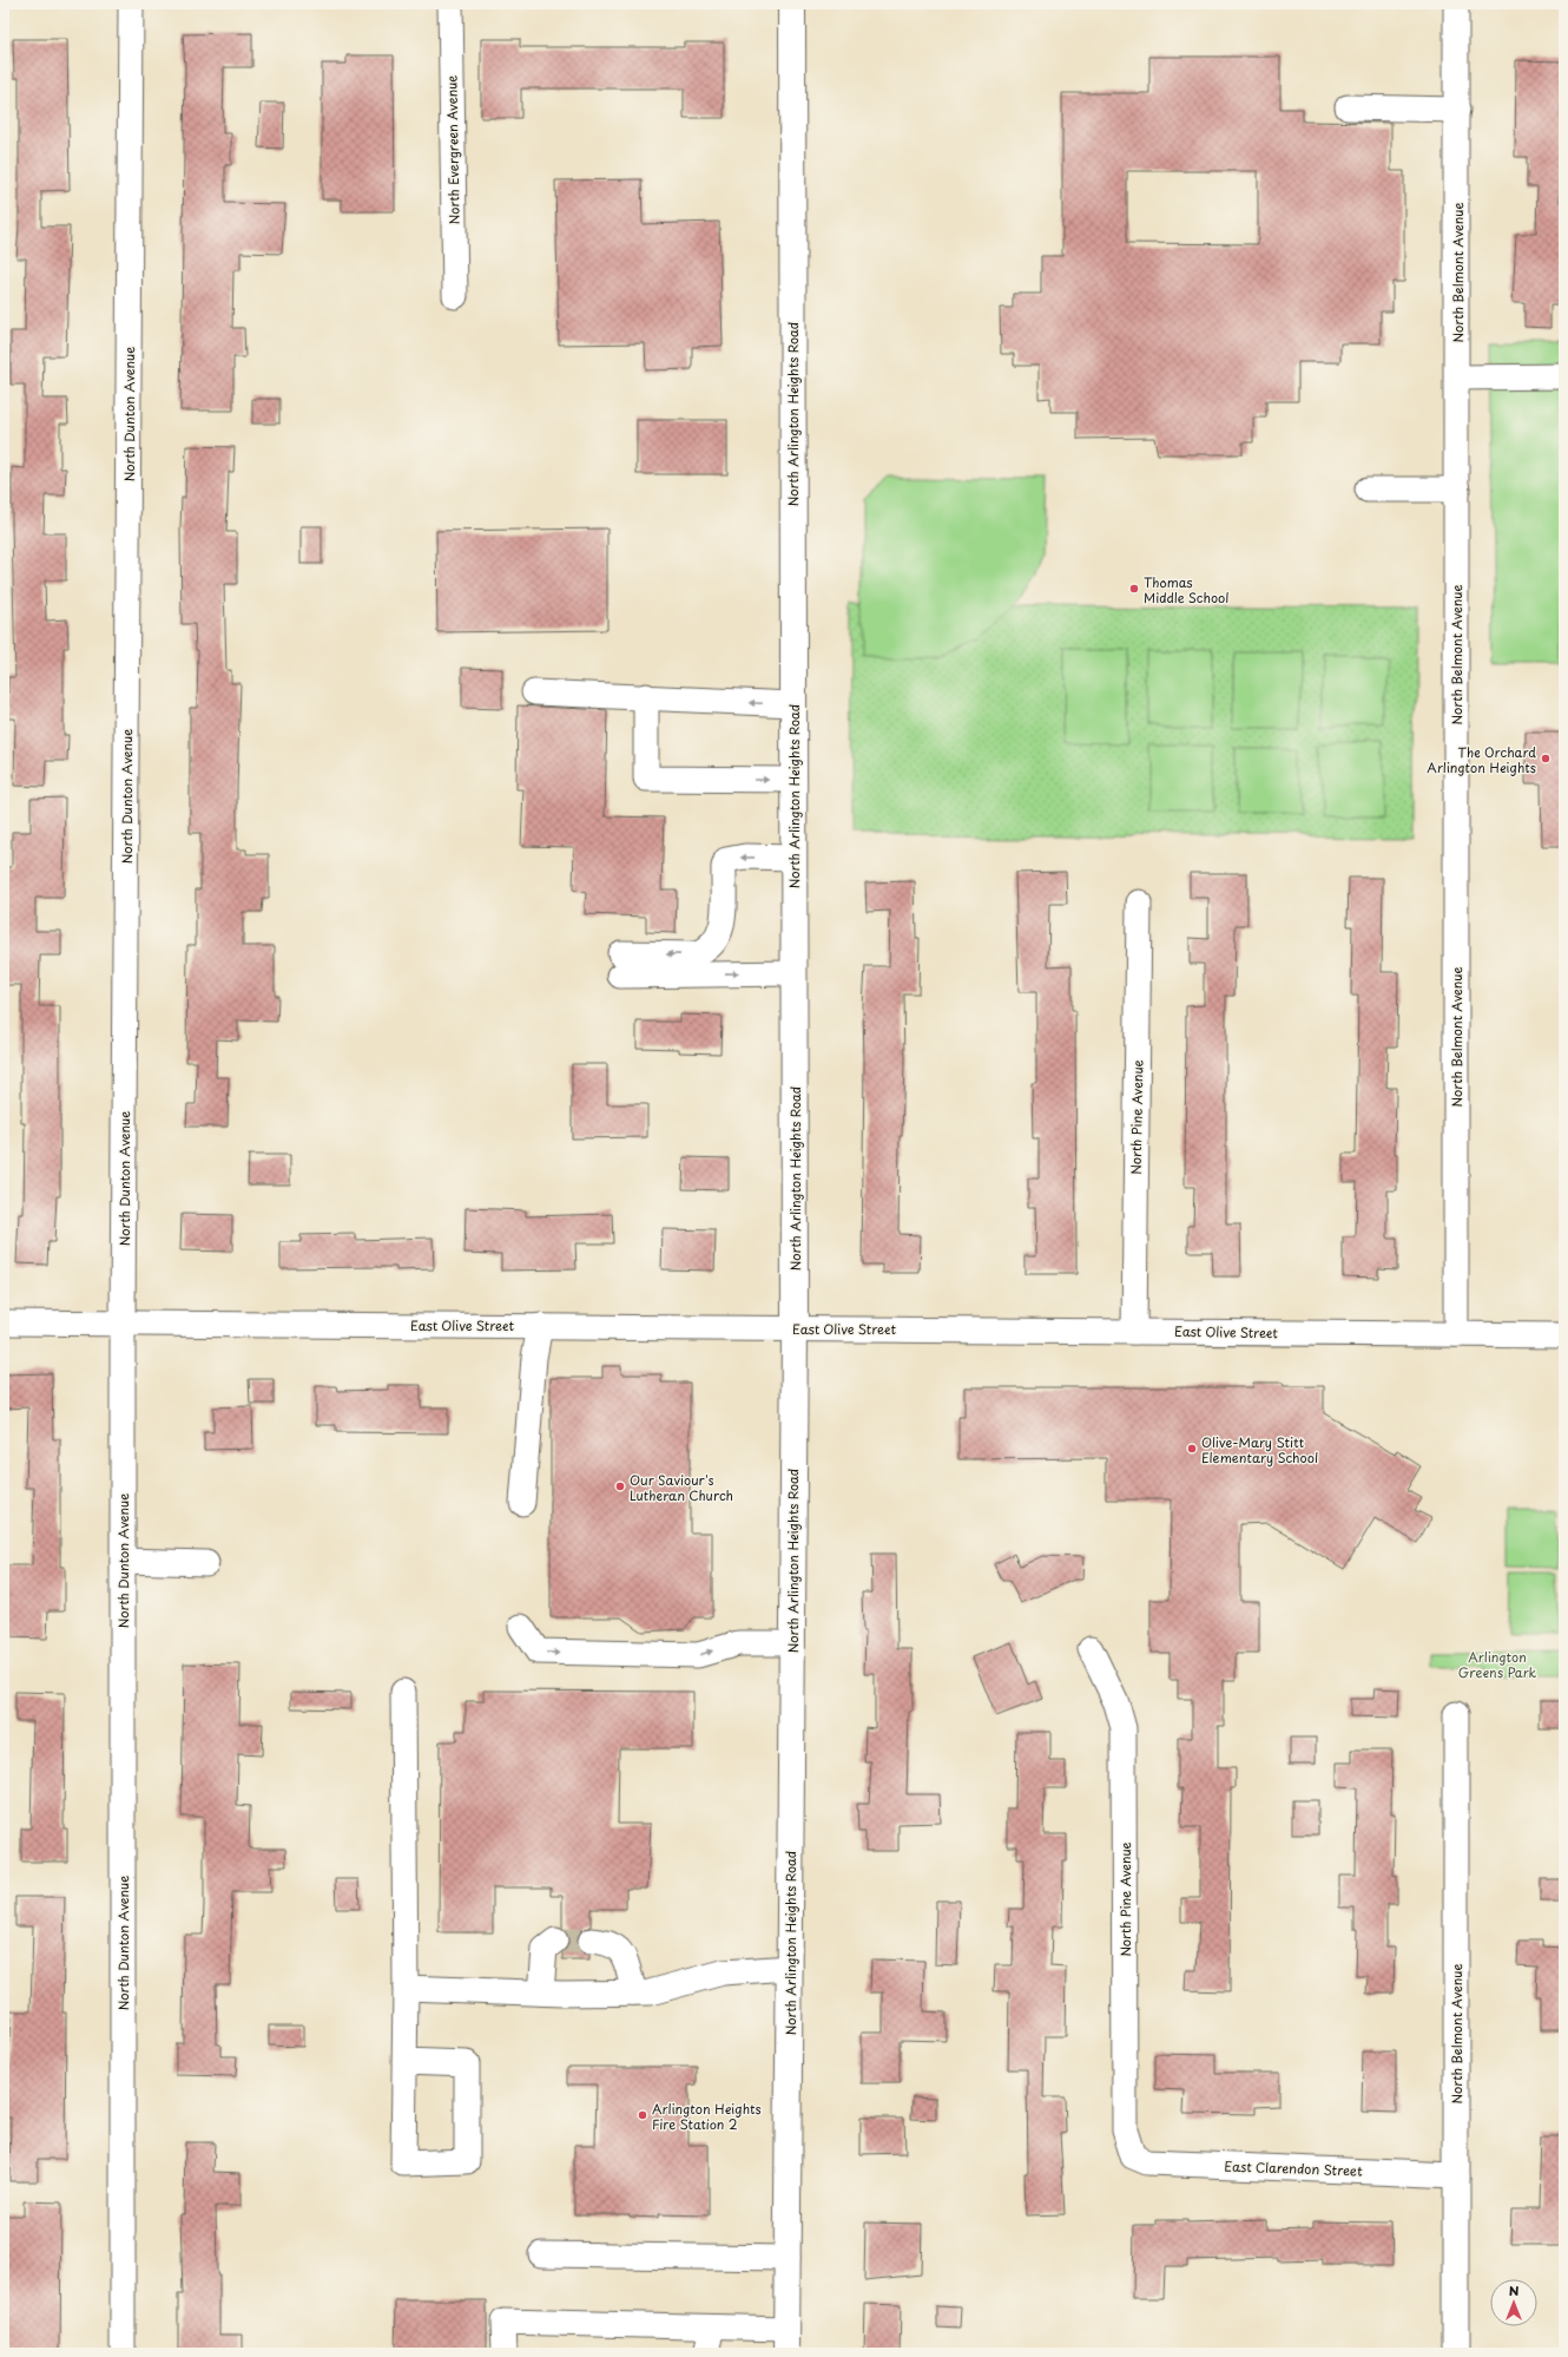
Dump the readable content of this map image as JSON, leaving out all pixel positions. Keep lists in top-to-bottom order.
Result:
{
  "streets": {
    "main road": ["North Arlington Heights Road"],
    "street": [
      "North Evergreen Avenue",
      "North Belmont Avenue",
      "North Dunton Avenue",
      "North Pine Avenue",
      "East Olive Street",
      "East Clarendon Street"
    ]
  },
  "crossings": [
    ["North Belmont Avenue", "East Olive Street"],
    ["North Belmont Avenue", "East Clarendon Street"],
    ["North Dunton Avenue", "East Olive Street"],
    ["North Arlington Heights Road", "East Olive Street"],
    ["North Pine Avenue", "East Olive Street"],
    ["North Pine Avenue", "East Clarendon Street"]
  ],
  "parks": ["Arlington Greens Park"],
  "places": [
    "Thomas Middle School",
    "The Orchard Arlington Heights",
    "Olive-Mary Stitt Elementary School",
    "Our Saviour's Lutheran Church",
    "Arlington Heights Fire Station 2"
  ],
  "north": "top"
}
